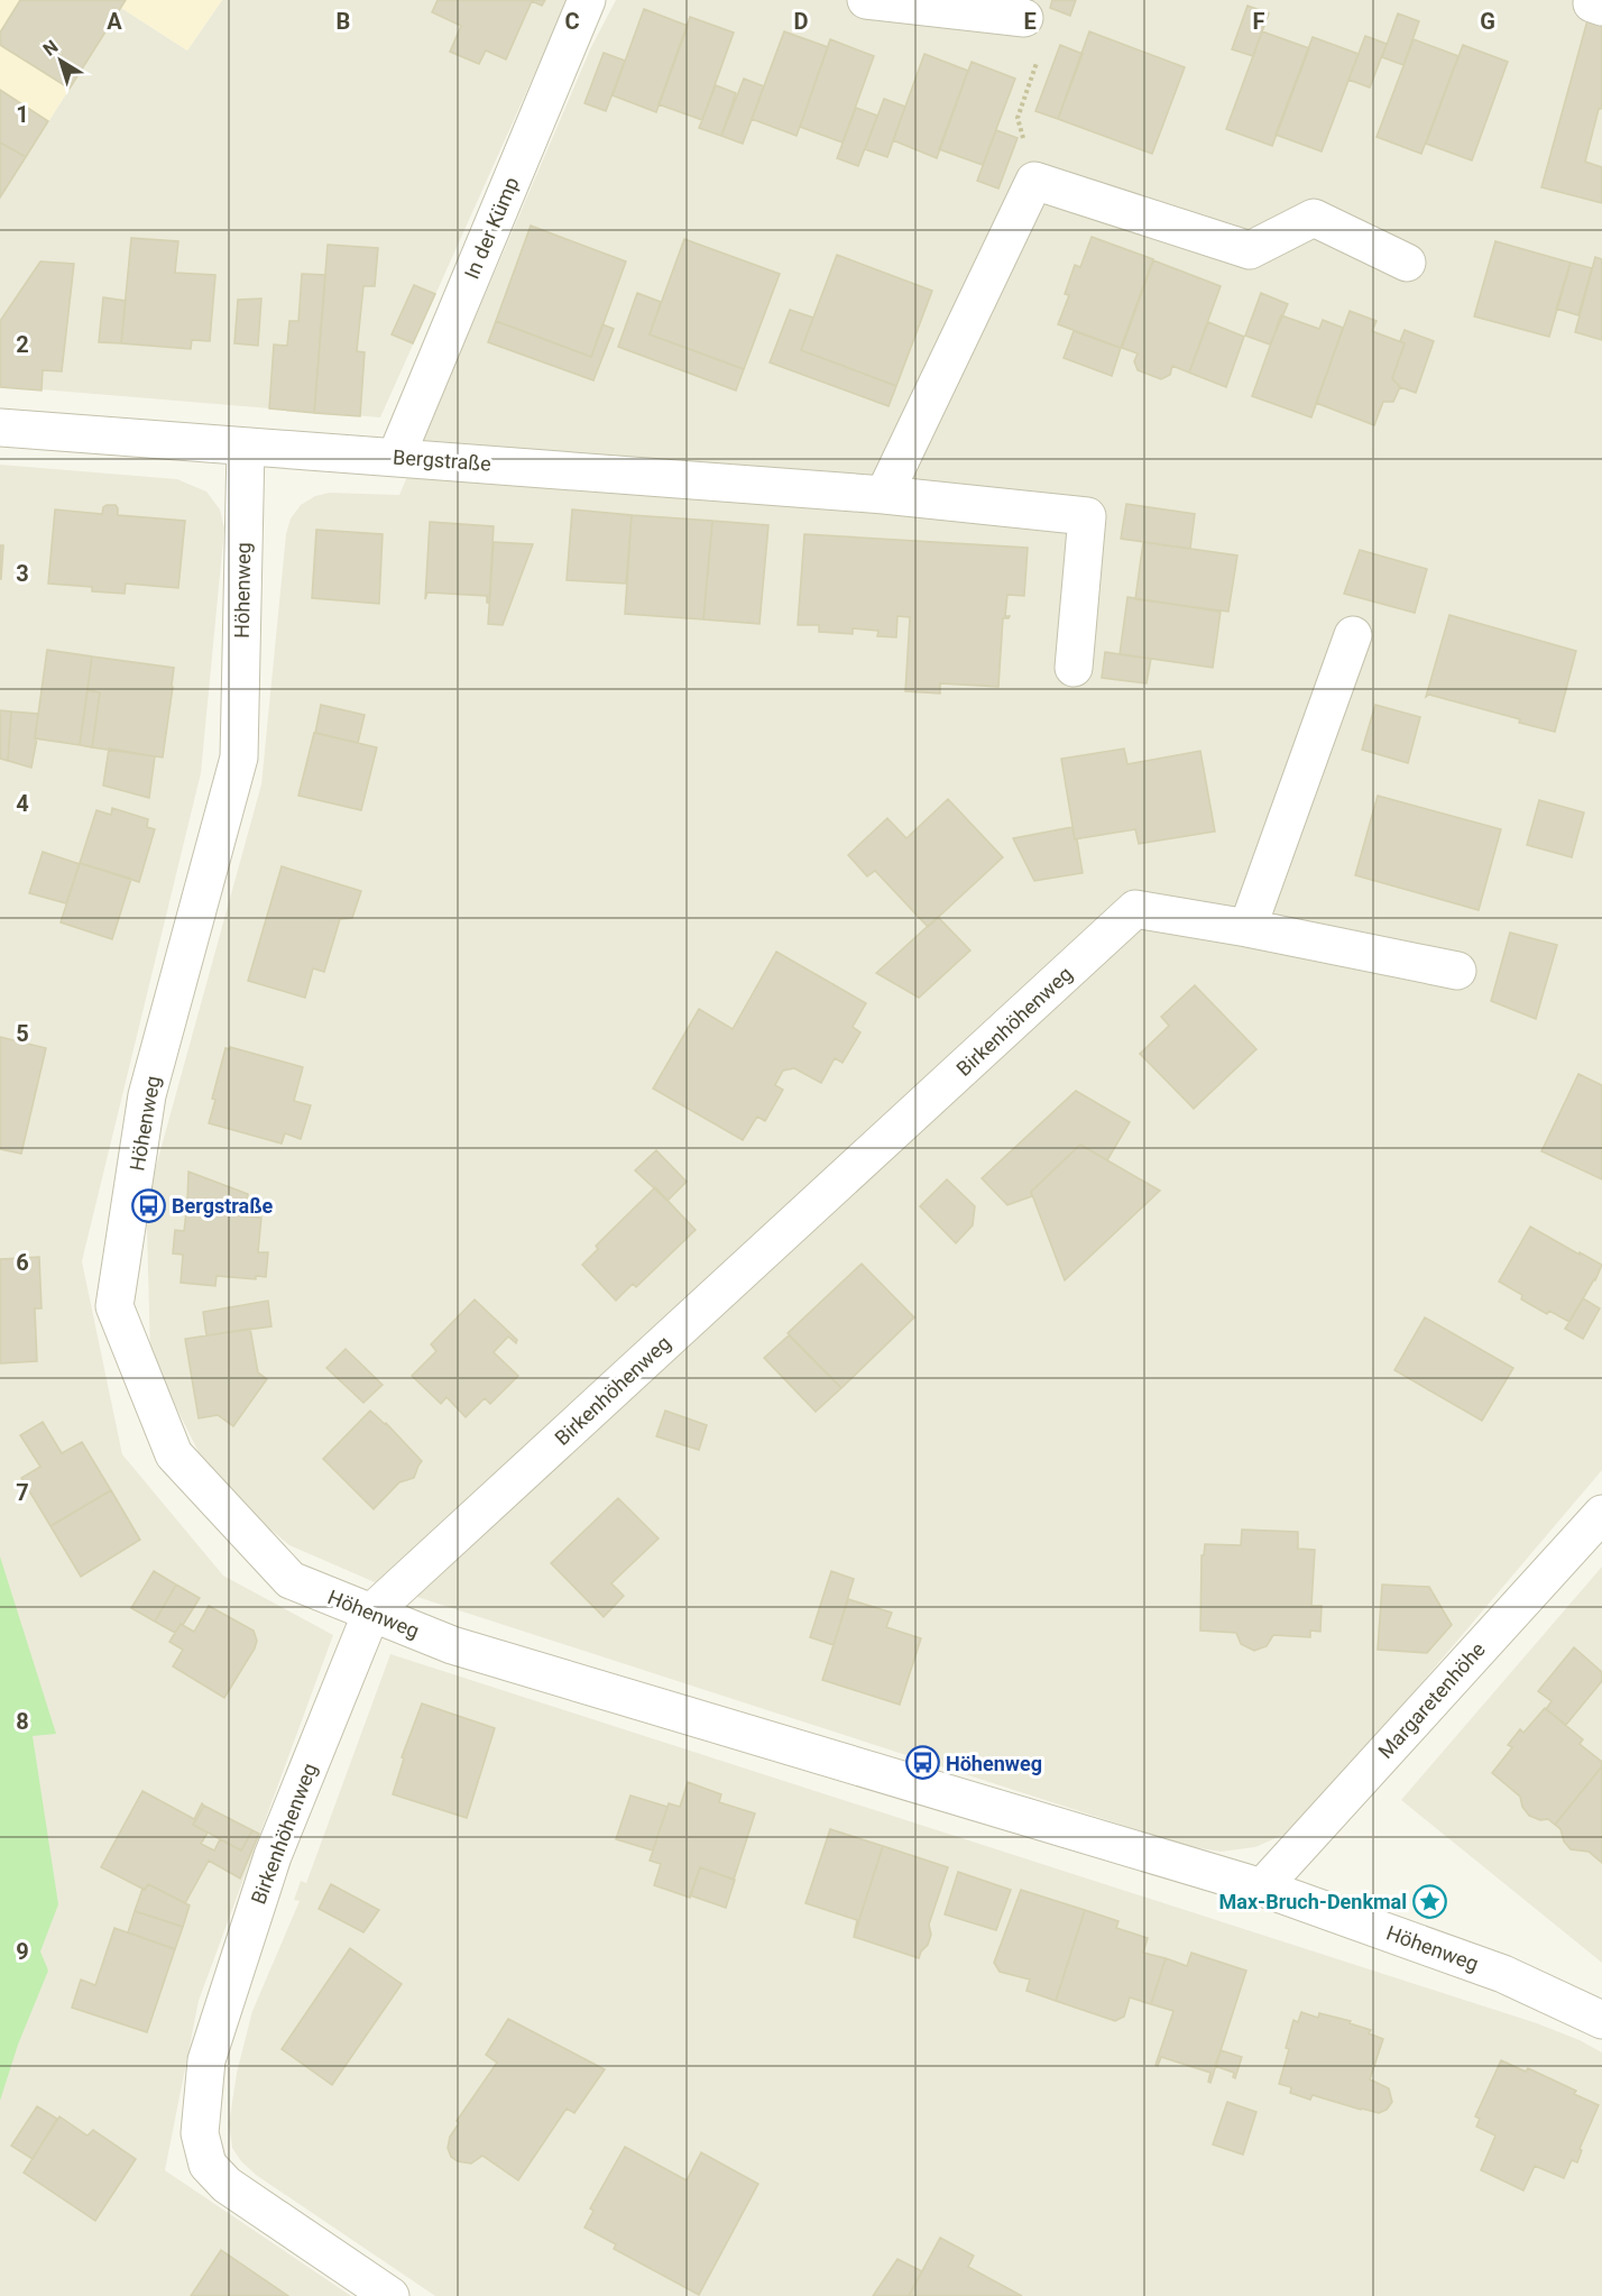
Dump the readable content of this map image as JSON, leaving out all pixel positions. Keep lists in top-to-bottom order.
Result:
{
  "streets": {
    "street": [
      "In der Kümp",
      "Bergstraße",
      "Höhenweg",
      "Birkenhöhenweg",
      "Margaretenhöhe"
    ]
  },
  "crossings": [
    ["In der Kümp", "Bergstraße"],
    ["Bergstraße", "Höhenweg"],
    ["Höhenweg", "Birkenhöhenweg"],
    ["Höhenweg", "Margaretenhöhe"]
  ],
  "places": {
    "bus stop": ["Bergstraße", "Höhenweg"],
    "place": ["Max-Bruch-Denkmal"]
  },
  "north": "top left",
  "grid": {
    "columns": [
      "A",
      "B",
      "C",
      "D",
      "E",
      "F",
      "G"
    ],
    "rows": [
      "1",
      "2",
      "3",
      "4",
      "5",
      "6",
      "7",
      "8",
      "9"
    ]
  }
}
